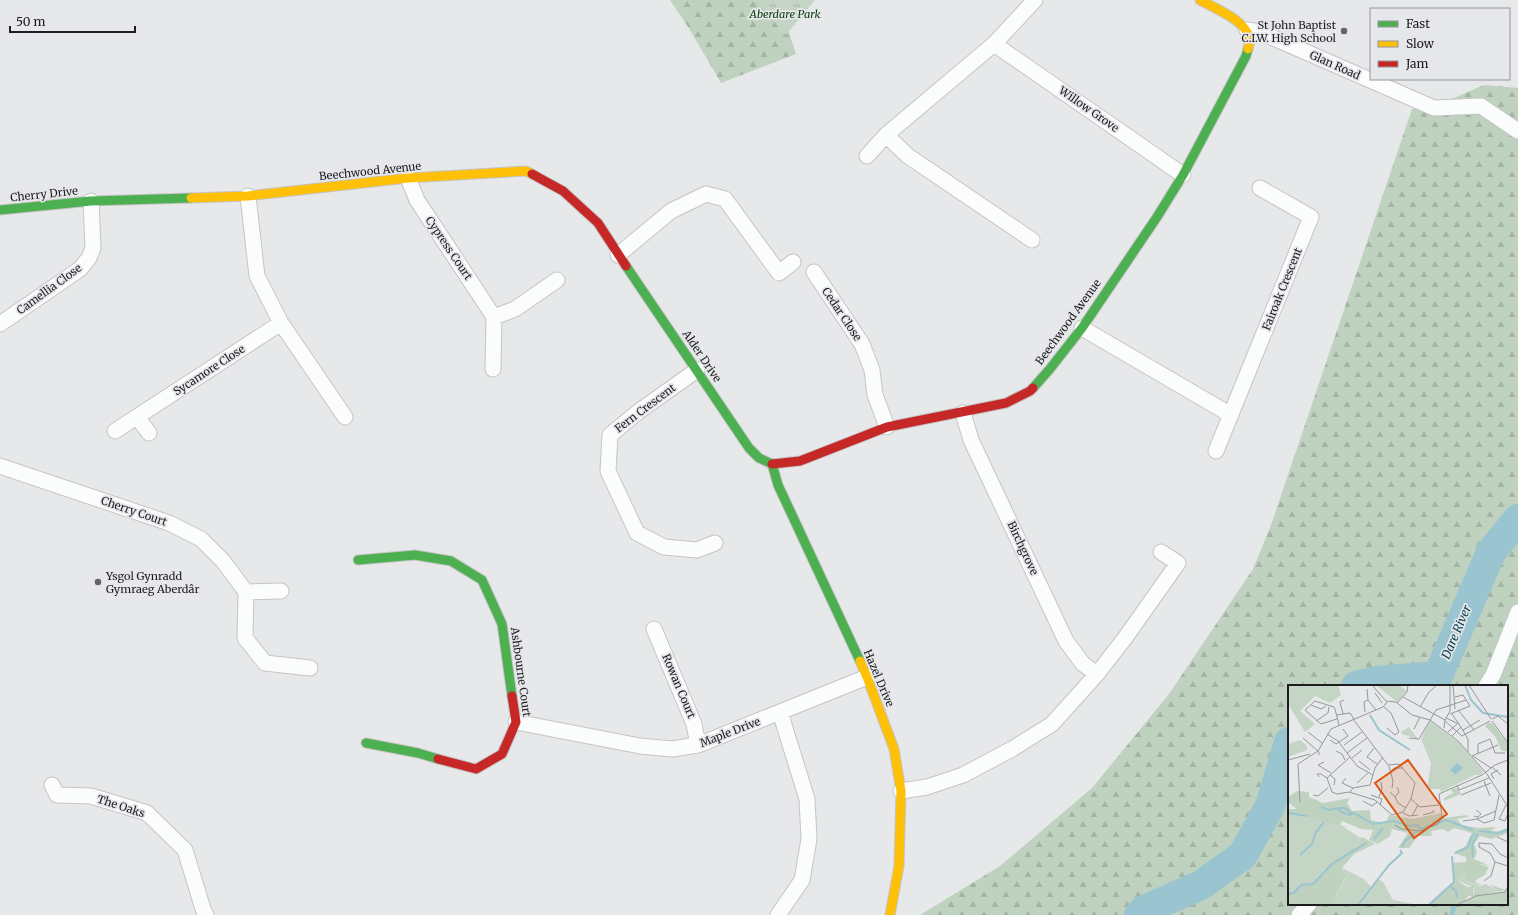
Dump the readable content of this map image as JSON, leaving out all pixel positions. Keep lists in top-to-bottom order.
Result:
{
  "streets": {
    "street": [
      "Glan Road",
      "Willow Grove",
      "Beechwood Avenue",
      "Cherry Drive",
      "Cypress Court",
      "Camellia Close",
      "Fairoak Crescent",
      "Cedar Close",
      "Alder Drive",
      "Sycamore Close",
      "Fern Crescent",
      "Cherry Court",
      "Birchgrove",
      "Ashbourne Court",
      "Hazel Drive",
      "Rowan Court",
      "Maple Drive",
      "The Oaks"
    ]
  },
  "crossings": [
    ["Glan Road", "Beechwood Avenue"],
    ["Willow Grove", "Beechwood Avenue"],
    ["Beechwood Avenue", "Cherry Drive"],
    ["Beechwood Avenue", "Cypress Court"],
    ["Beechwood Avenue", "Camellia Close"],
    ["Beechwood Avenue", "Cedar Close"],
    ["Beechwood Avenue", "Alder Drive"],
    ["Beechwood Avenue", "Birchgrove"],
    ["Beechwood Avenue", "Hazel Drive"],
    ["Cherry Drive", "Camellia Close"],
    ["Alder Drive", "Fern Crescent"],
    ["Alder Drive", "Hazel Drive"],
    ["Ashbourne Court", "Maple Drive"],
    ["Hazel Drive", "Maple Drive"],
    ["Rowan Court", "Maple Drive"]
  ],
  "water": ["Dare River"],
  "parks": ["Aberdare Park"],
  "places": ["St John Baptist C.I.W. High School", "Ysgol Gynradd Gymraeg Aberdâr"],
  "legend": ["Fast", "Slow", "Jam"],
  "scale_bar": "50 m"
}
